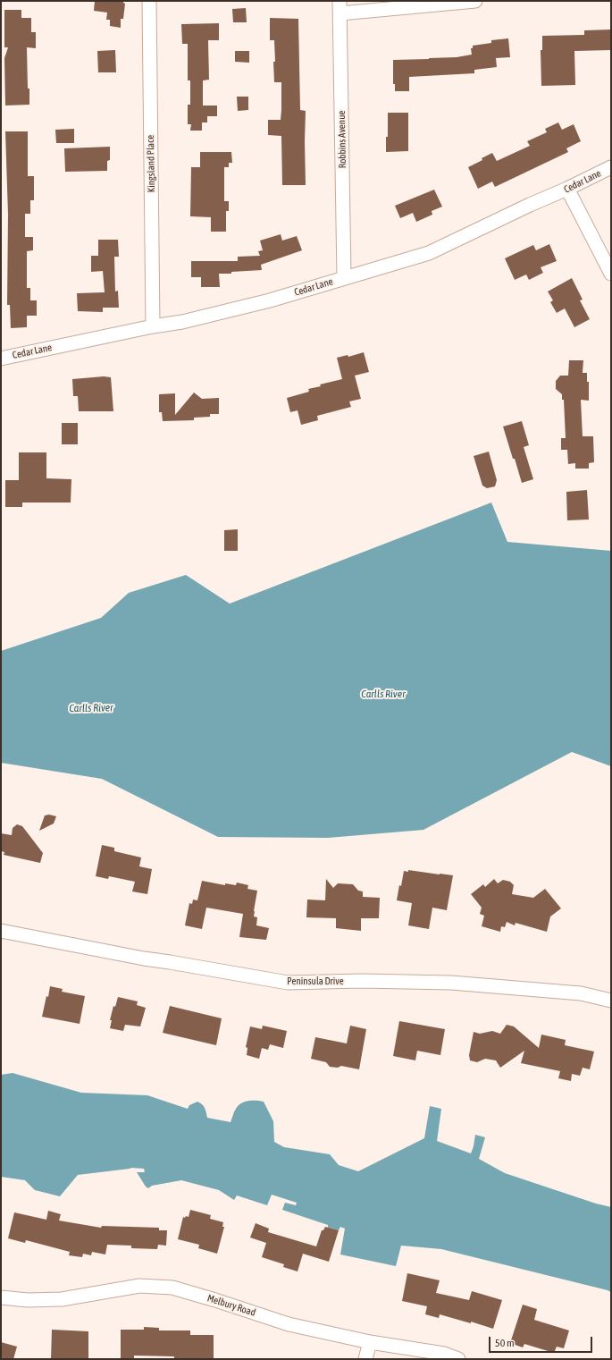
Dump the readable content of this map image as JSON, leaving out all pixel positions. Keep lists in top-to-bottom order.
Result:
{
  "streets": {
    "street": [
      "Robbins Avenue",
      "Kingsland Place",
      "Cedar Lane",
      "Peninsula Drive",
      "Melbury Road"
    ]
  },
  "crossings": [
    ["Robbins Avenue", "Cedar Lane"],
    ["Kingsland Place", "Cedar Lane"]
  ],
  "water": ["Carlls River"],
  "scale_bar": "50 m"
}
